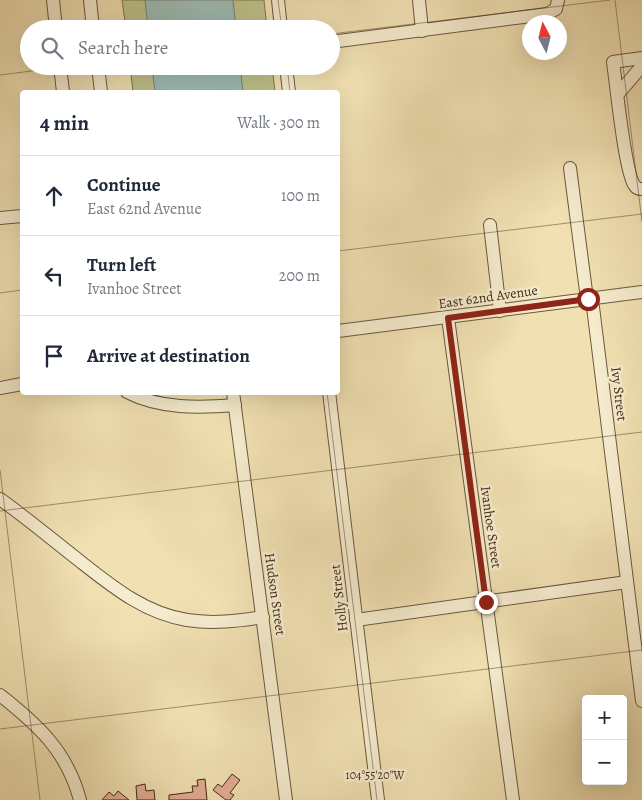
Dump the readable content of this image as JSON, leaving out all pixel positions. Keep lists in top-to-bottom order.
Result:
{
  "streets": {
    "street": [
      "East 62nd Avenue",
      "Ivy Street",
      "Ivanhoe Street",
      "Hudson Street",
      "Holly Street"
    ]
  },
  "crossings": [
    ["East 62nd Avenue", "Ivy Street"],
    ["East 62nd Avenue", "Ivanhoe Street"]
  ],
  "north": "top",
  "page": {
    "search": "Search here",
    "heading": ["4 min", "Walk · 300 m"],
    "list": [
      ["Continue", "East 62nd Avenue", "100 m"],
      ["Turn left", "Ivanhoe Street", "200 m"],
      "Arrive at destination"
    ],
    "map_buttons": ["+", "−"]
  },
  "coordinates": ["104°55'20\"W"]
}
